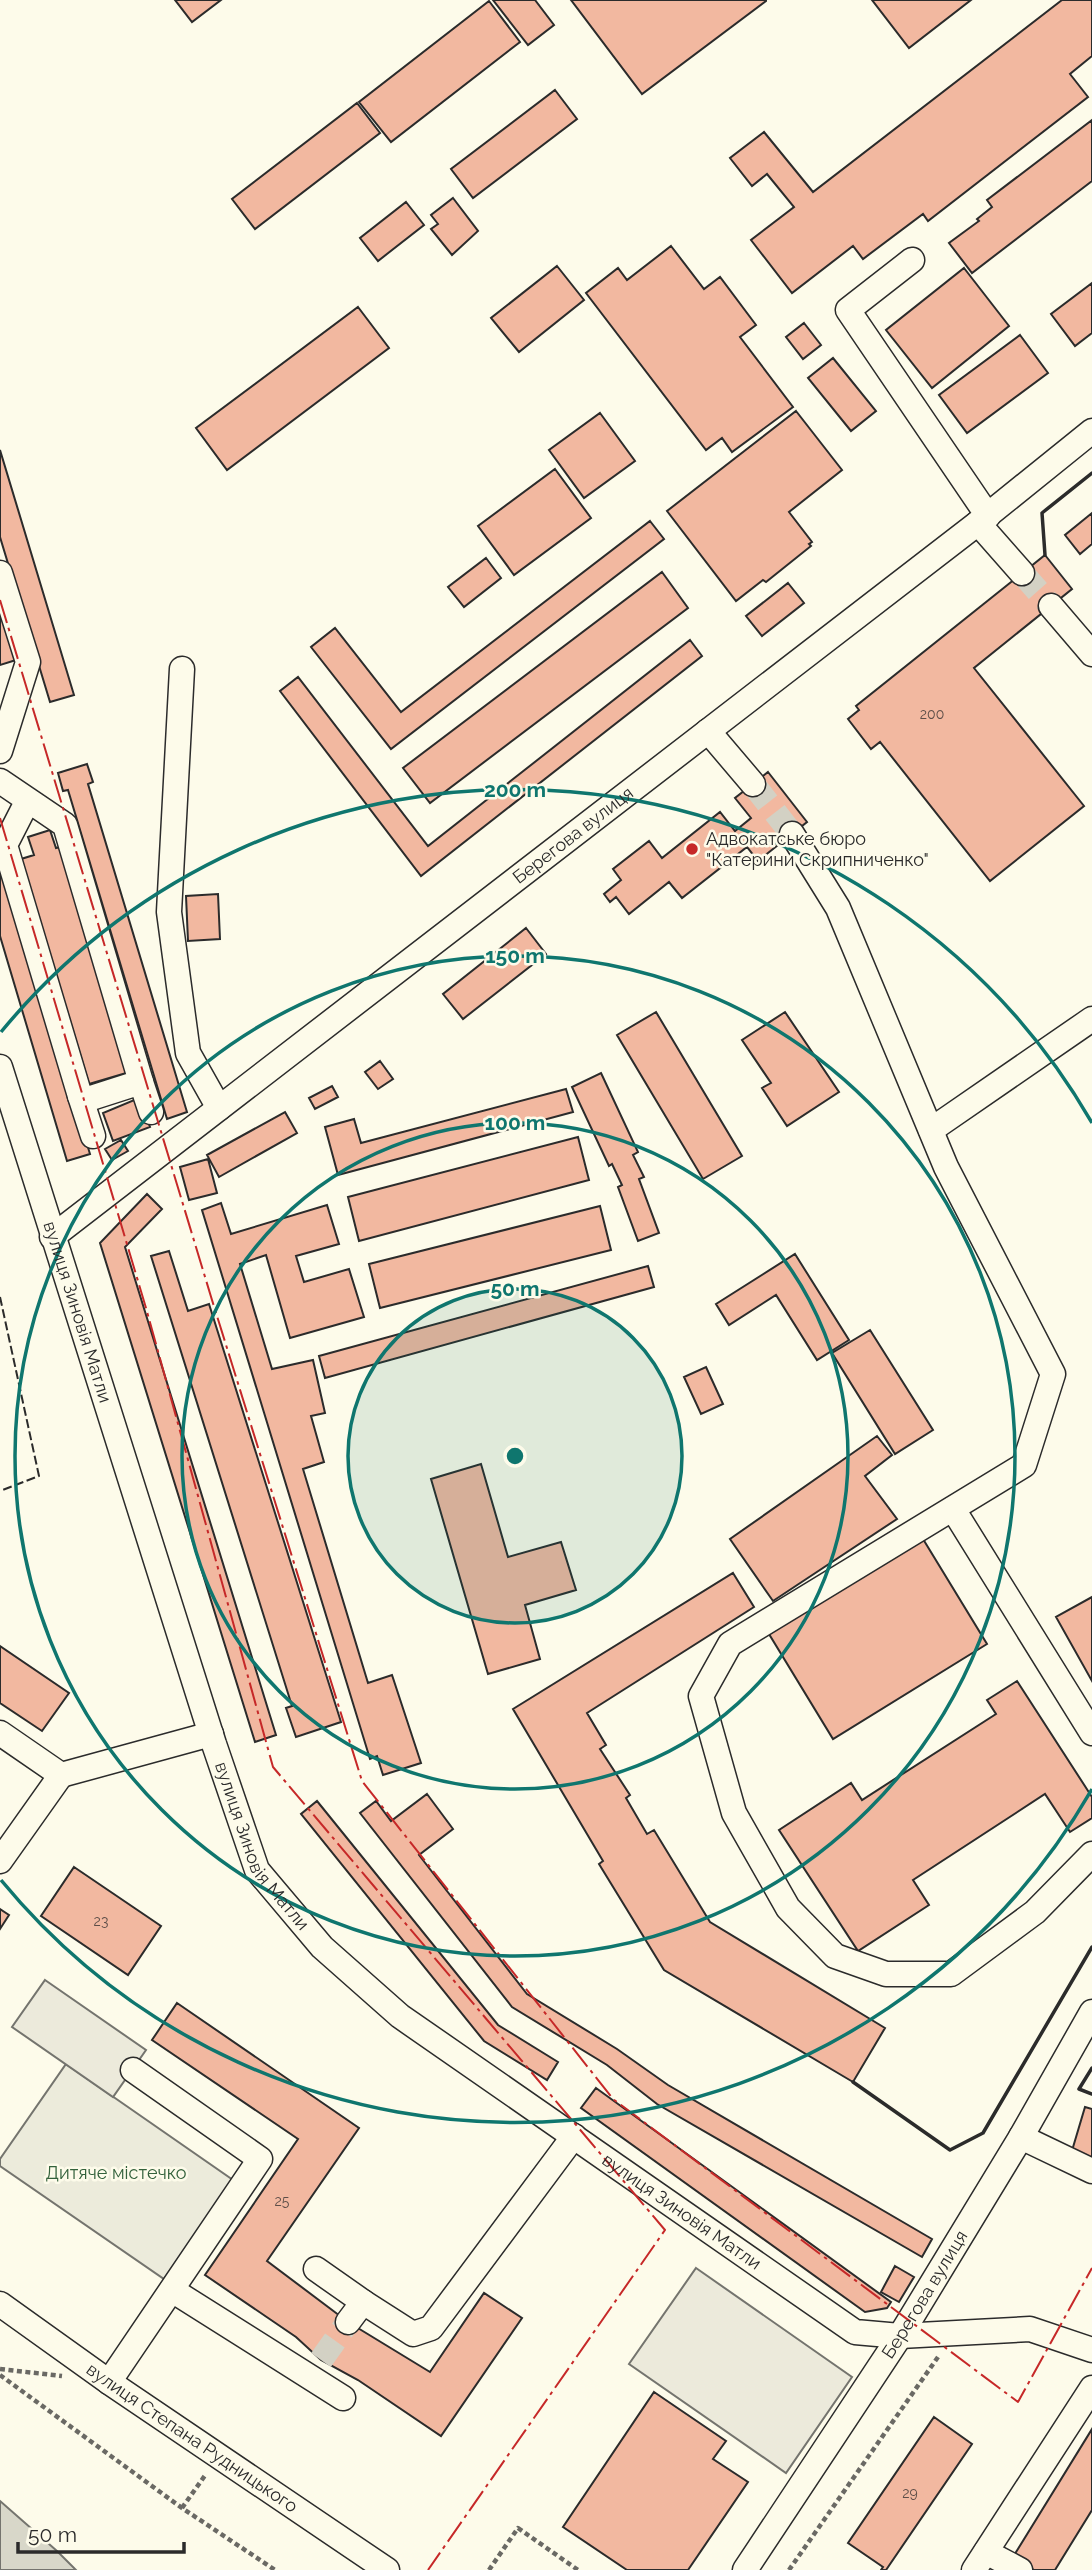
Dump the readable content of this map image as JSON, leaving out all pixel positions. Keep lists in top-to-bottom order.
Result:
{
  "streets": {
    "street": ["Берегова вулиця", "вулиця Зиновія Матли", "вулиця Степана Рудницького"]
  },
  "crossings": [
    ["Берегова вулиця", "вулиця Зиновія Матли"]
  ],
  "parks": ["Дитяче містечко"],
  "places": ["Адвокатське бюро \"Катерини Скрипниченко\""],
  "house_numbers": [
    "200",
    "23",
    "25",
    "29"
  ],
  "scale_bar": "50 m",
  "rings": [
    "200 m",
    "150 m",
    "100 m",
    "50 m"
  ]
}
